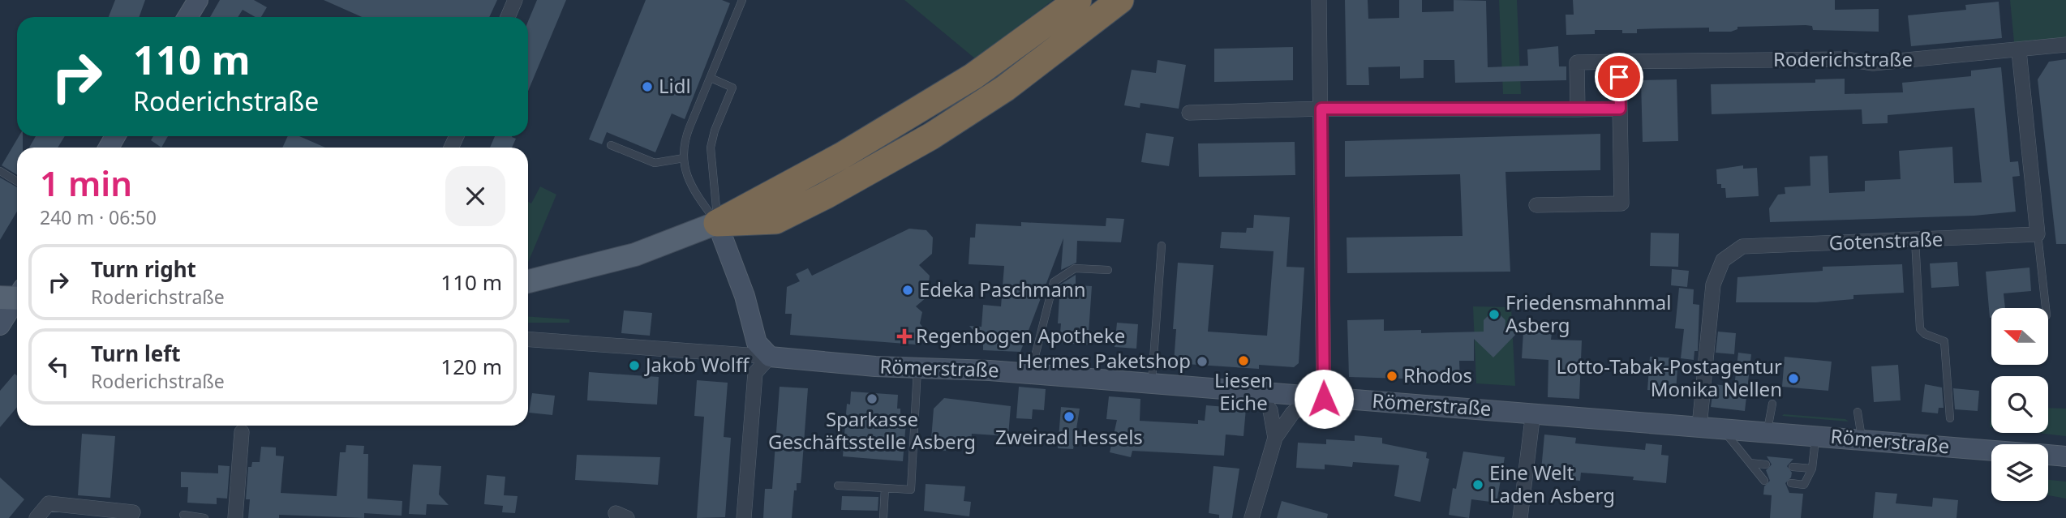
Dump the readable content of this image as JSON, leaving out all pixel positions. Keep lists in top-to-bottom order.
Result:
{
  "streets": {
    "street": ["Roderichstraße", "Gotenstraße", "Römerstraße"]
  },
  "crossings": [
    ["Gotenstraße", "Römerstraße"]
  ],
  "places": {
    "other": [
      "Lidl",
      "Edeka Paschmann",
      "Friedensmahnmal Asberg",
      "Liesen Eiche",
      "Hermes Paketshop",
      "Jakob Wolff",
      "Rhodos",
      "Lotto-Tabak-Postagentur Monika Nellen",
      "Sparkasse Geschäftsstelle Asberg",
      "Zweirad Hessels",
      "Eine Welt Laden Asberg"
    ],
    "health": ["Regenbogen Apotheke"]
  },
  "north": "left",
  "page": {
    "turn": ["110 m", "Roderichstraße"],
    "heading": ["1 min", "240 m · 06:50"],
    "list": [
      {
        "name": "Turn right",
        "note": "Roderichstraße",
        "value": "110 m"
      },
      {
        "name": "Turn left",
        "note": "Roderichstraße",
        "value": "120 m"
      }
    ]
  }
}
